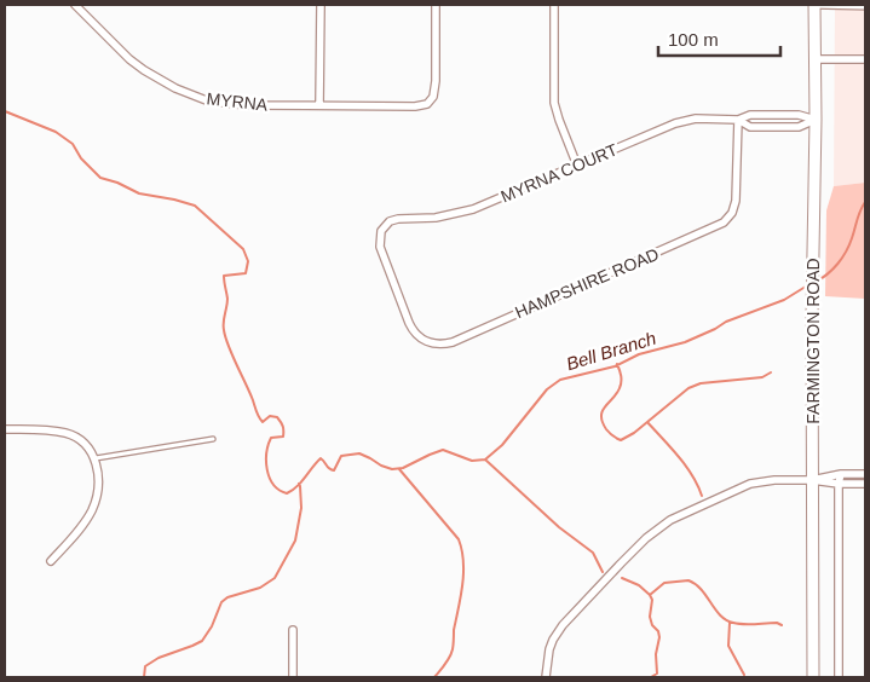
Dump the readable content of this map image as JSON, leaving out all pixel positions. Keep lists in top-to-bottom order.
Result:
{
  "streets": {
    "main road": ["FARMINGTON ROAD"],
    "street": ["MYRNA", "MYRNA COURT", "HAMPSHIRE ROAD"]
  },
  "crossings": [
    ["MYRNA COURT", "HAMPSHIRE ROAD"],
    ["MYRNA COURT", "FARMINGTON ROAD"]
  ],
  "water": ["Bell Branch"],
  "scale_bar": "100 m"
}
